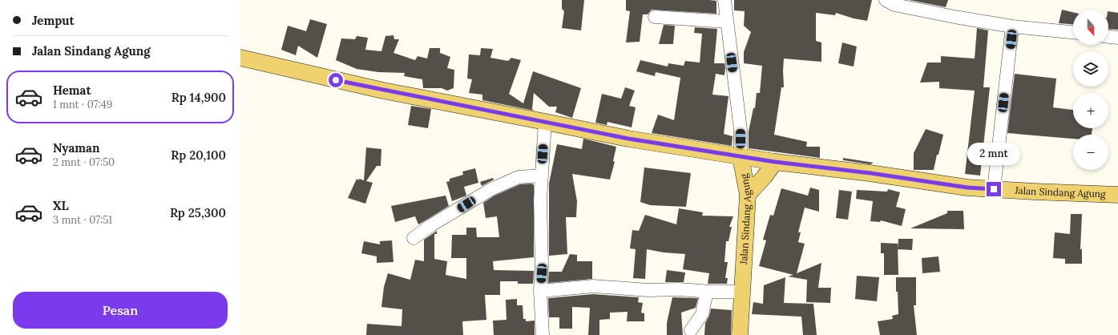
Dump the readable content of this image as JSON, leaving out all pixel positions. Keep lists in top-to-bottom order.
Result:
{
  "streets": {
    "main road": ["Jalan Sindang Agung"]
  },
  "north": "bottom",
  "page": {
    "banner": ["Jemput", "Jalan Sindang Agung"],
    "map_buttons": ["+", "−"],
    "list": [
      {
        "name": "Hemat",
        "note": "1 mnt · 07:49",
        "value": "Rp 14,900"
      },
      {
        "name": "Nyaman",
        "note": "2 mnt · 07:50",
        "value": "Rp 20,100"
      },
      {
        "name": "XL",
        "note": "3 mnt · 07:51",
        "value": "Rp 25,300"
      }
    ],
    "bubble": "2 mnt",
    "buttons": "Pesan"
  }
}
